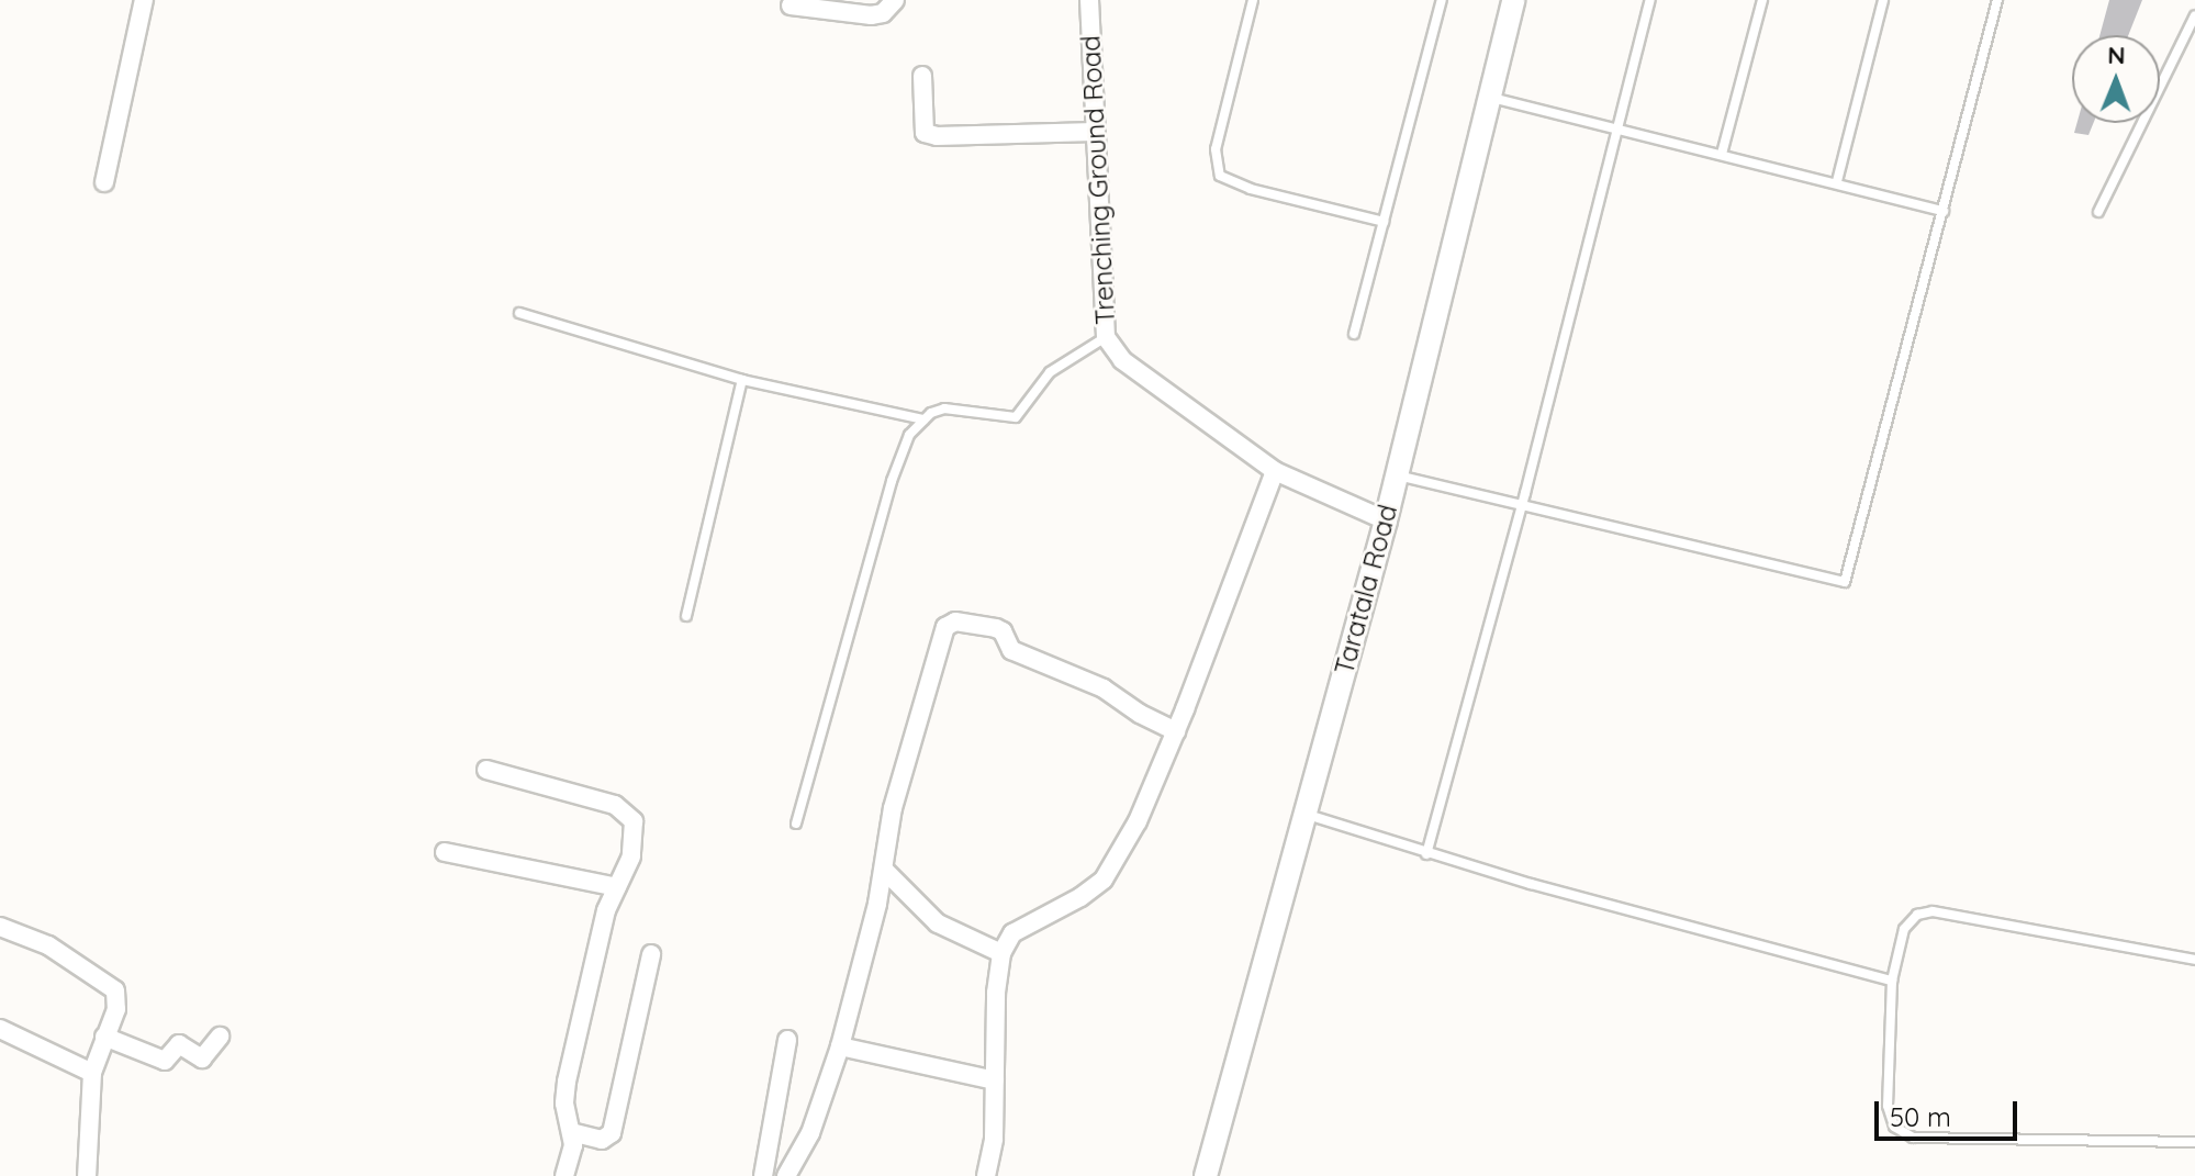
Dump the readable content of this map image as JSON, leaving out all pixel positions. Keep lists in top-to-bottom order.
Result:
{
  "streets": {
    "street": ["Trenching Ground Road", "Taratala Road"]
  },
  "crossings": [
    ["Trenching Ground Road", "Taratala Road"]
  ],
  "scale_bar": "50 m",
  "north": "top"
}
